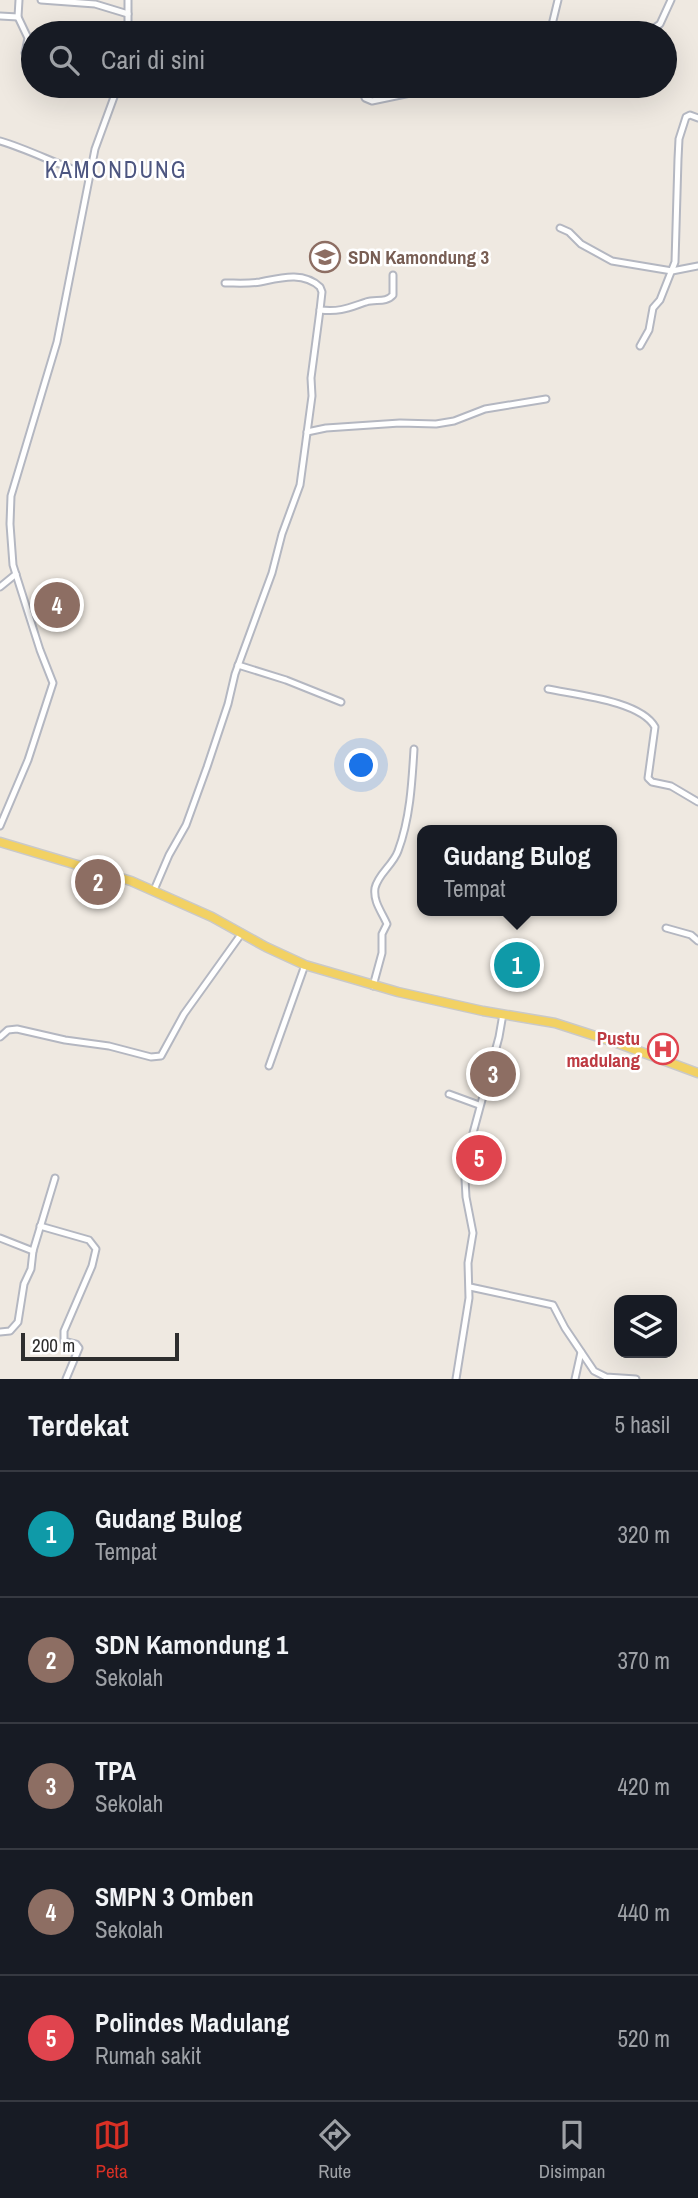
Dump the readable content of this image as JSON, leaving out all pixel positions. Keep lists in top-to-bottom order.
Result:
{
  "districts": ["KAMONDUNG"],
  "places": {
    "school or university": ["SDN Kamondung 3"],
    "hospital": ["Pustu madulang"]
  },
  "scale_bar": "200 m",
  "page": {
    "search": "Cari di sini",
    "pins": [
      "4",
      "2",
      "1",
      "3",
      "5"
    ],
    "popup": ["Gudang Bulog", "Tempat"],
    "scale": "200 m",
    "heading": ["Terdekat", "5 hasil"],
    "list": [
      {
        "mark": "1",
        "name": "Gudang Bulog",
        "note": "Tempat",
        "value": "320 m"
      },
      {
        "mark": "2",
        "name": "SDN Kamondung 1",
        "note": "Sekolah",
        "value": "370 m"
      },
      {
        "mark": "3",
        "name": "TPA",
        "note": "Sekolah",
        "value": "420 m"
      },
      {
        "mark": "4",
        "name": "SMPN 3 Omben",
        "note": "Sekolah",
        "value": "440 m"
      },
      {
        "mark": "5",
        "name": "Polindes Madulang",
        "note": "Rumah sakit",
        "value": "520 m"
      }
    ],
    "nav": ["Peta", "Rute", "Disimpan"]
  }
}
